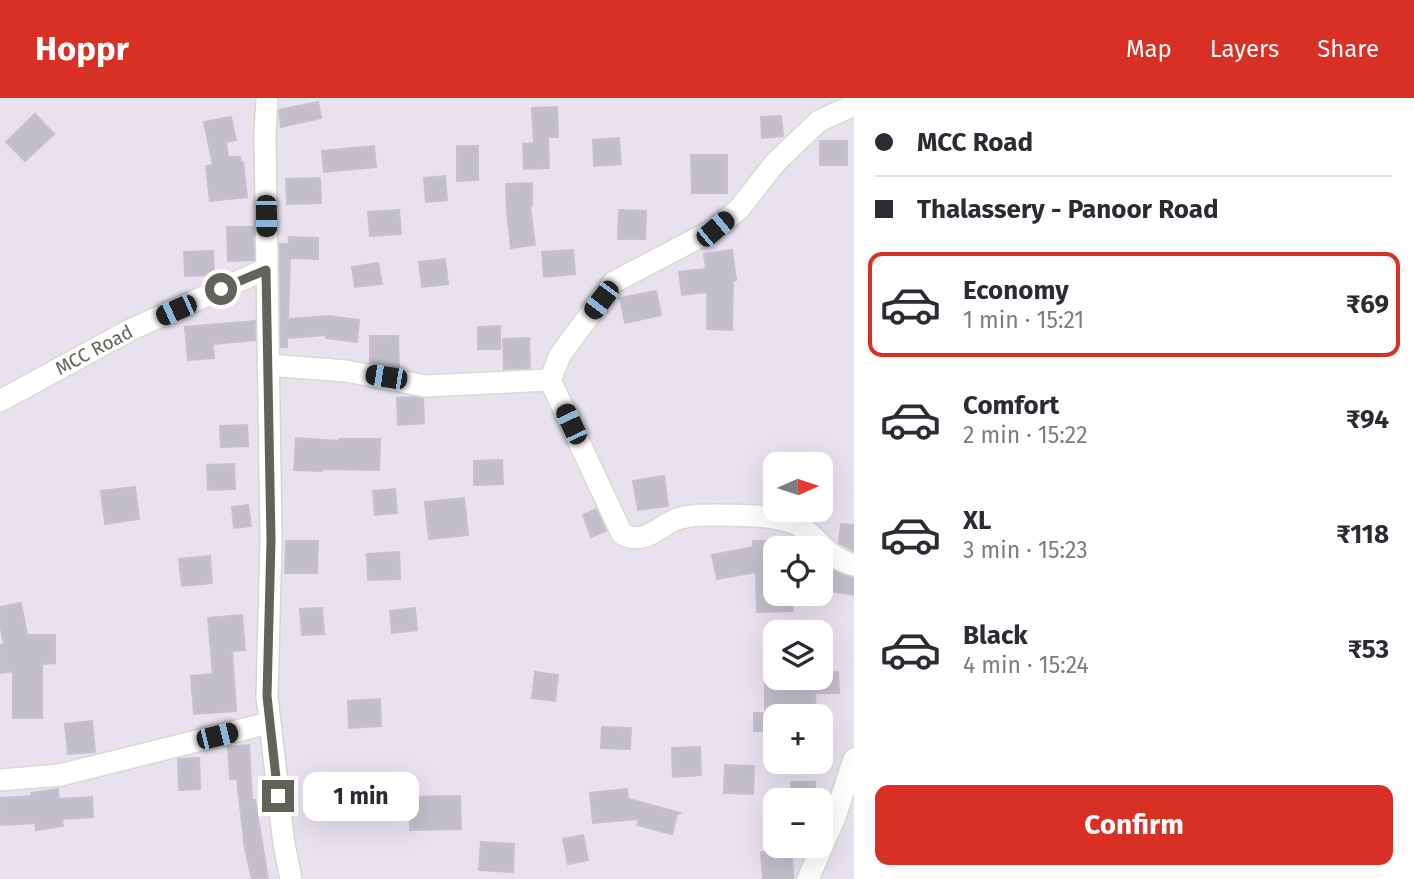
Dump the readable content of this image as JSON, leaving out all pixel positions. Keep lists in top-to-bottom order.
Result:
{
  "streets": {
    "street": ["MCC Road"]
  },
  "north": "right",
  "page": {
    "header": "Hoppr",
    "nav": ["Map", "Layers", "Share"],
    "banner": ["MCC Road", "Thalassery - Panoor Road"],
    "list": [
      {
        "name": "Economy",
        "note": "1 min · 15:21",
        "value": "₹69"
      },
      {
        "name": "Comfort",
        "note": "2 min · 15:22",
        "value": "₹94"
      },
      {
        "name": "XL",
        "note": "3 min · 15:23",
        "value": "₹118"
      },
      {
        "name": "Black",
        "note": "4 min · 15:24",
        "value": "₹53"
      }
    ],
    "map_buttons": ["+", "−"],
    "buttons": "Confirm",
    "bubble": "1 min"
  }
}
